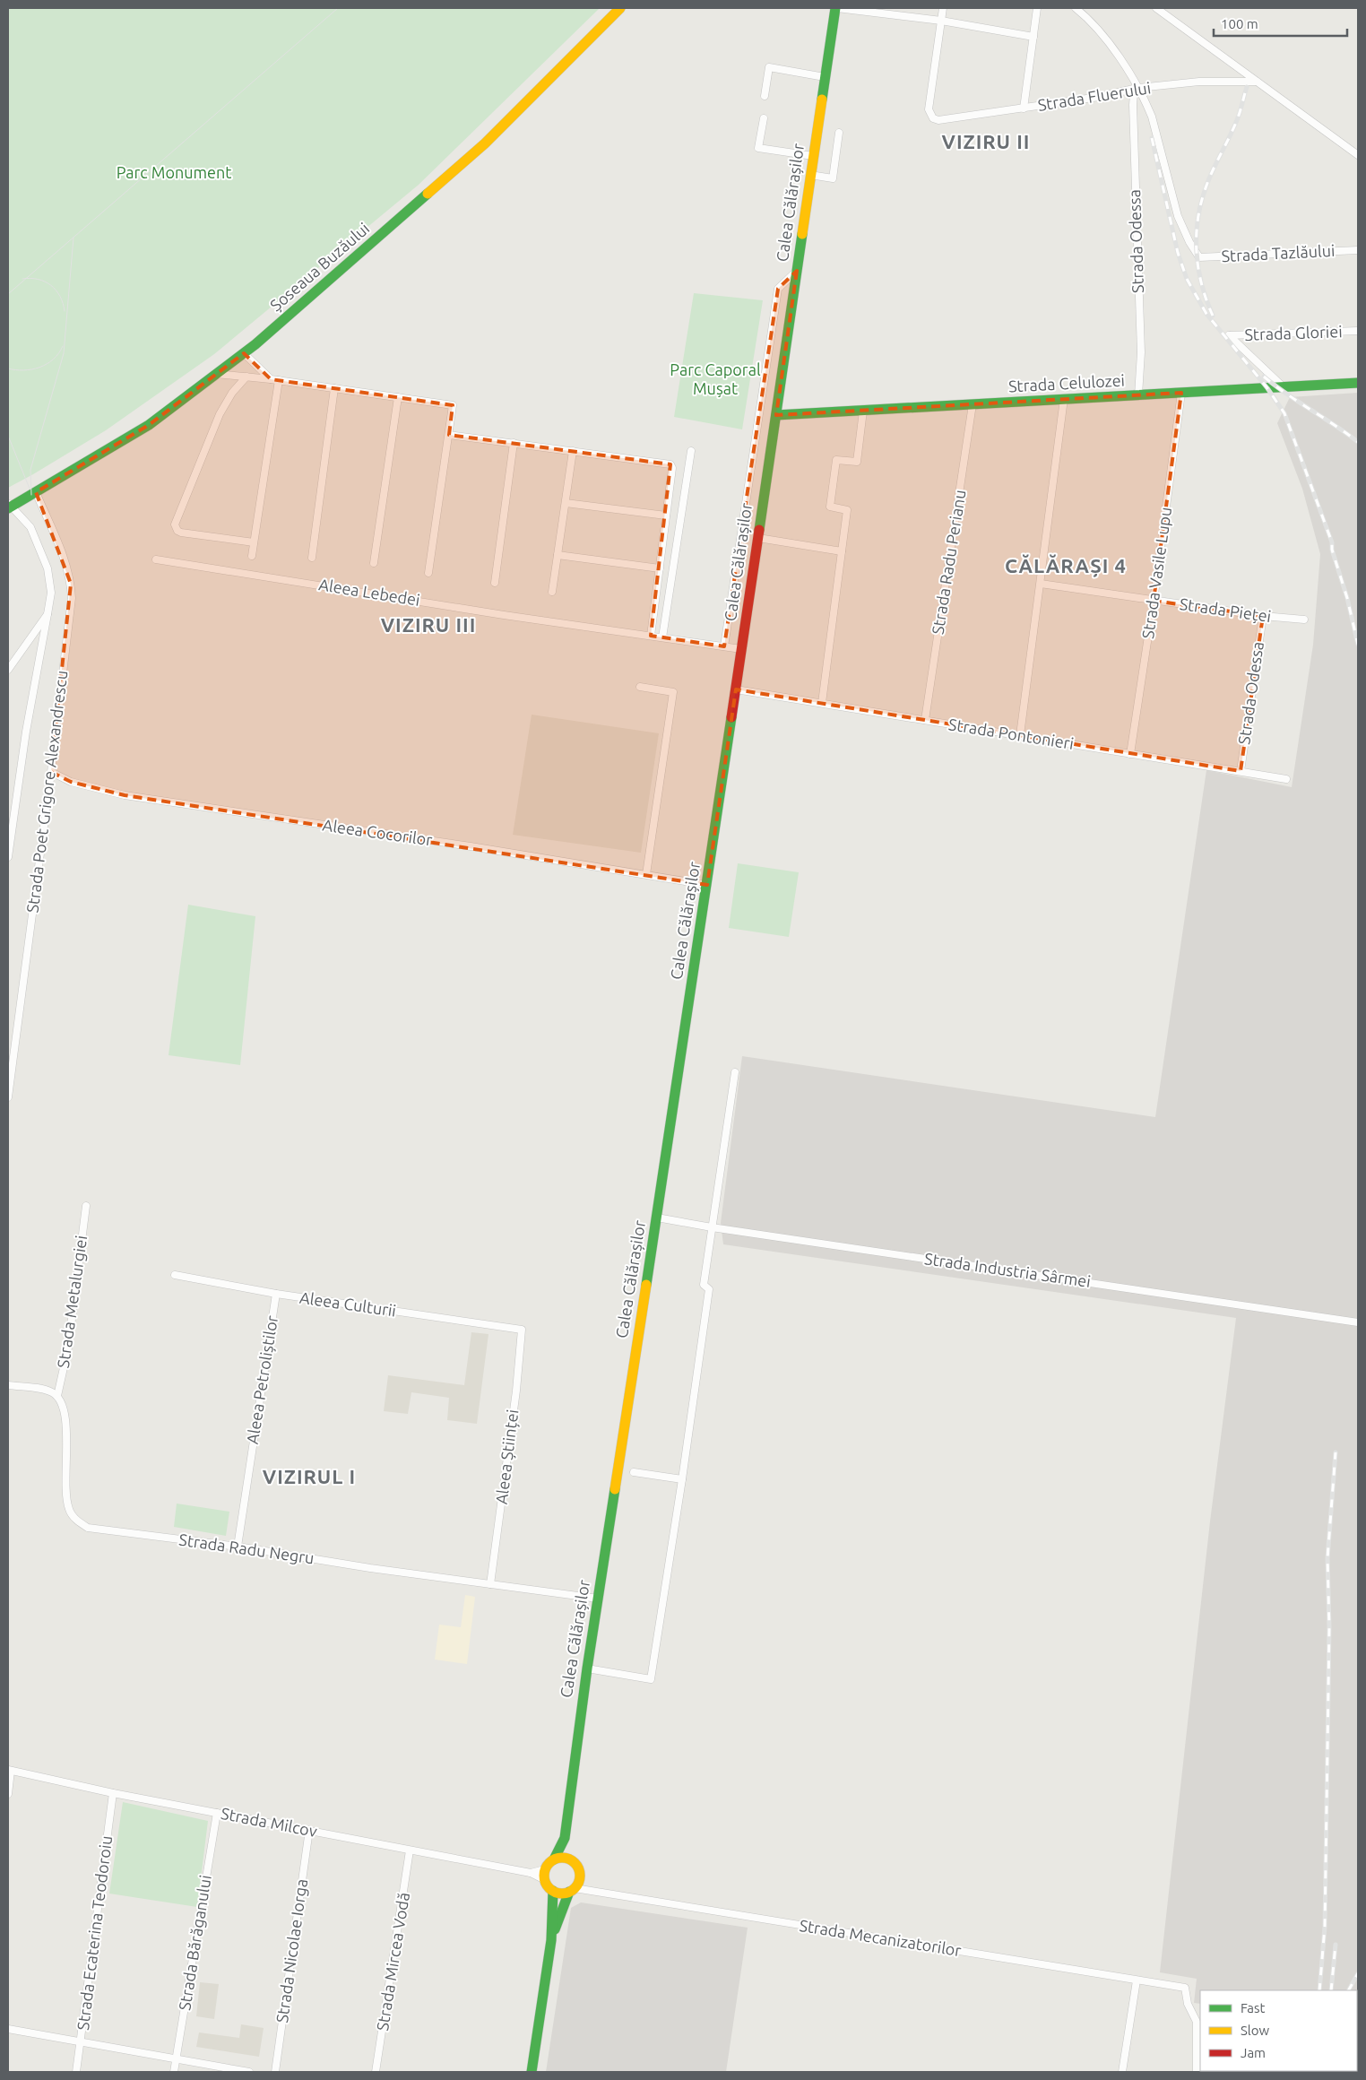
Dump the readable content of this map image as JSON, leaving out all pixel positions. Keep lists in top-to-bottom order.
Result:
{
  "streets": {
    "main road": ["Calea Călărașilor", "Șoseaua Buzăului", "Strada Celulozei"],
    "street": [
      "Strada Fluerului",
      "Strada Odessa",
      "Strada Tazlăului",
      "Strada Gloriei",
      "Strada Radu Perianu",
      "Strada Vasile Lupu",
      "Aleea Lebedei",
      "Strada Pieței",
      "Strada Pontonieri",
      "Strada Poet Grigore Alexandrescu",
      "Aleea Cocorilor",
      "Strada Industria Sârmei",
      "Strada Metalurgiei",
      "Aleea Culturii",
      "Aleea Petroliștilor",
      "Aleea Științei",
      "Strada Radu Negru",
      "Strada Milcov",
      "Strada Ecaterina Teodoroiu",
      "Strada Mecanizatorilor",
      "Strada Bărăganului",
      "Strada Nicolae Iorga",
      "Strada Mircea Vodă"
    ]
  },
  "crossings": [
    ["Strada Fluerului", "Strada Odessa"],
    ["Strada Fluerului", "Strada Tazlăului"],
    ["Calea Călărașilor", "Strada Celulozei"],
    ["Calea Călărașilor", "Aleea Lebedei"],
    ["Calea Călărașilor", "Strada Pontonieri"],
    ["Calea Călărașilor", "Aleea Cocorilor"],
    ["Calea Călărașilor", "Strada Industria Sârmei"],
    ["Calea Călărașilor", "Strada Radu Negru"],
    ["Calea Călărașilor", "Strada Milcov"],
    ["Calea Călărașilor", "Strada Mecanizatorilor"],
    ["Strada Odessa", "Strada Tazlăului"],
    ["Strada Odessa", "Strada Celulozei"],
    ["Strada Odessa", "Strada Pieței"],
    ["Strada Odessa", "Strada Pontonieri"],
    ["Șoseaua Buzăului", "Strada Poet Grigore Alexandrescu"],
    ["Strada Gloriei", "Strada Celulozei"],
    ["Strada Celulozei", "Strada Radu Perianu"],
    ["Strada Celulozei", "Strada Vasile Lupu"],
    ["Strada Radu Perianu", "Strada Pontonieri"],
    ["Strada Vasile Lupu", "Strada Pieței"],
    ["Strada Vasile Lupu", "Strada Pontonieri"],
    ["Strada Poet Grigore Alexandrescu", "Aleea Cocorilor"],
    ["Strada Metalurgiei", "Strada Radu Negru"],
    ["Aleea Culturii", "Aleea Petroliștilor"],
    ["Aleea Culturii", "Aleea Științei"],
    ["Aleea Petroliștilor", "Strada Radu Negru"],
    ["Aleea Științei", "Strada Radu Negru"],
    ["Strada Milcov", "Strada Ecaterina Teodoroiu"],
    ["Strada Milcov", "Strada Mecanizatorilor"],
    ["Strada Milcov", "Strada Bărăganului"],
    ["Strada Milcov", "Strada Nicolae Iorga"],
    ["Strada Milcov", "Strada Mircea Vodă"]
  ],
  "districts": [
    "VIZIRU II",
    "CĂLĂRAȘI 4",
    "VIZIRU III",
    "VIZIRUL I"
  ],
  "parks": ["Parc Monument", "Parc Caporal Mușat"],
  "legend": ["Fast", "Slow", "Jam"],
  "scale_bar": "100 m"
}
